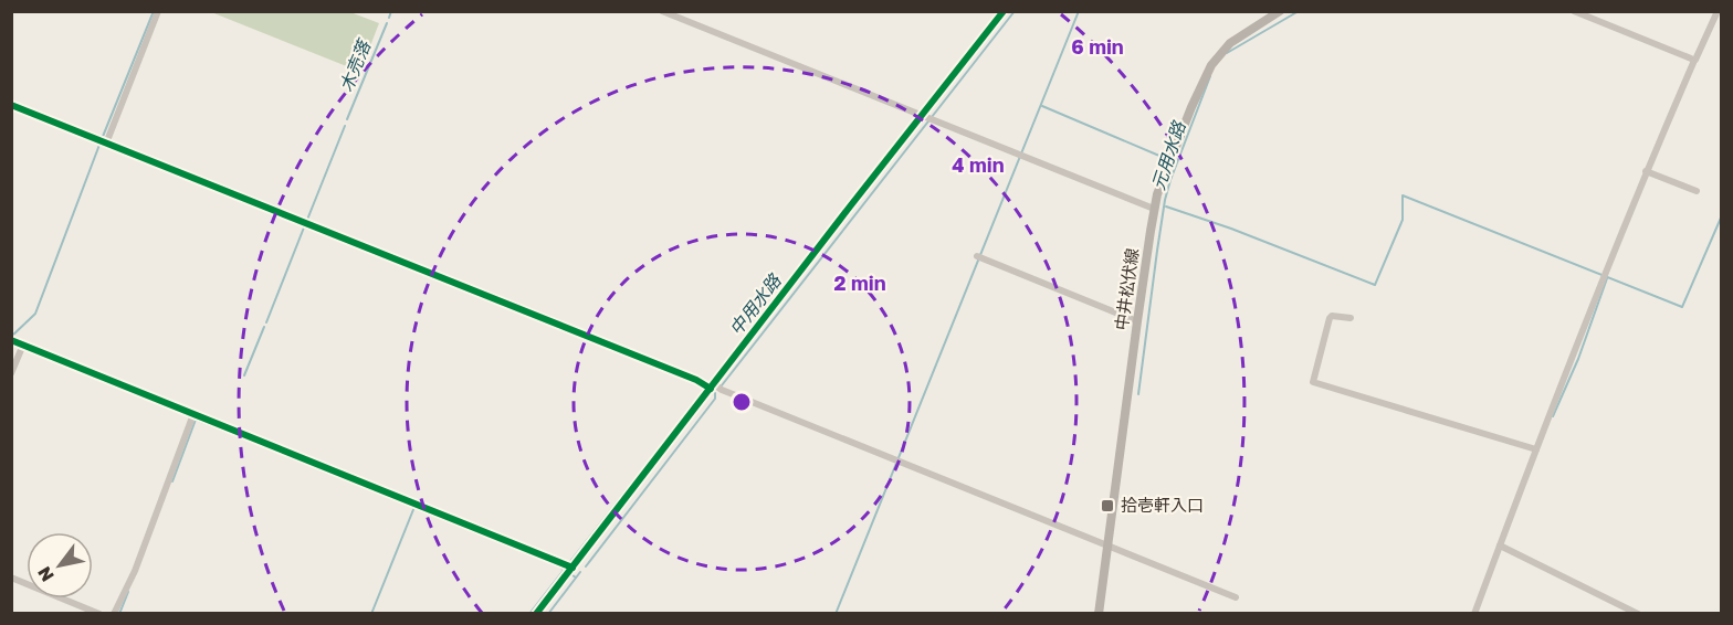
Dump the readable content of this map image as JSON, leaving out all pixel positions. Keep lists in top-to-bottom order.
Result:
{
  "streets": {
    "main road": ["中井松伏線"]
  },
  "water": ["木売落", "元用水路", "中用水路"],
  "places": {
    "transit": ["拾壱軒入口"]
  },
  "north": "bottom left",
  "rings": ["6 min", "4 min", "2 min"]
}
